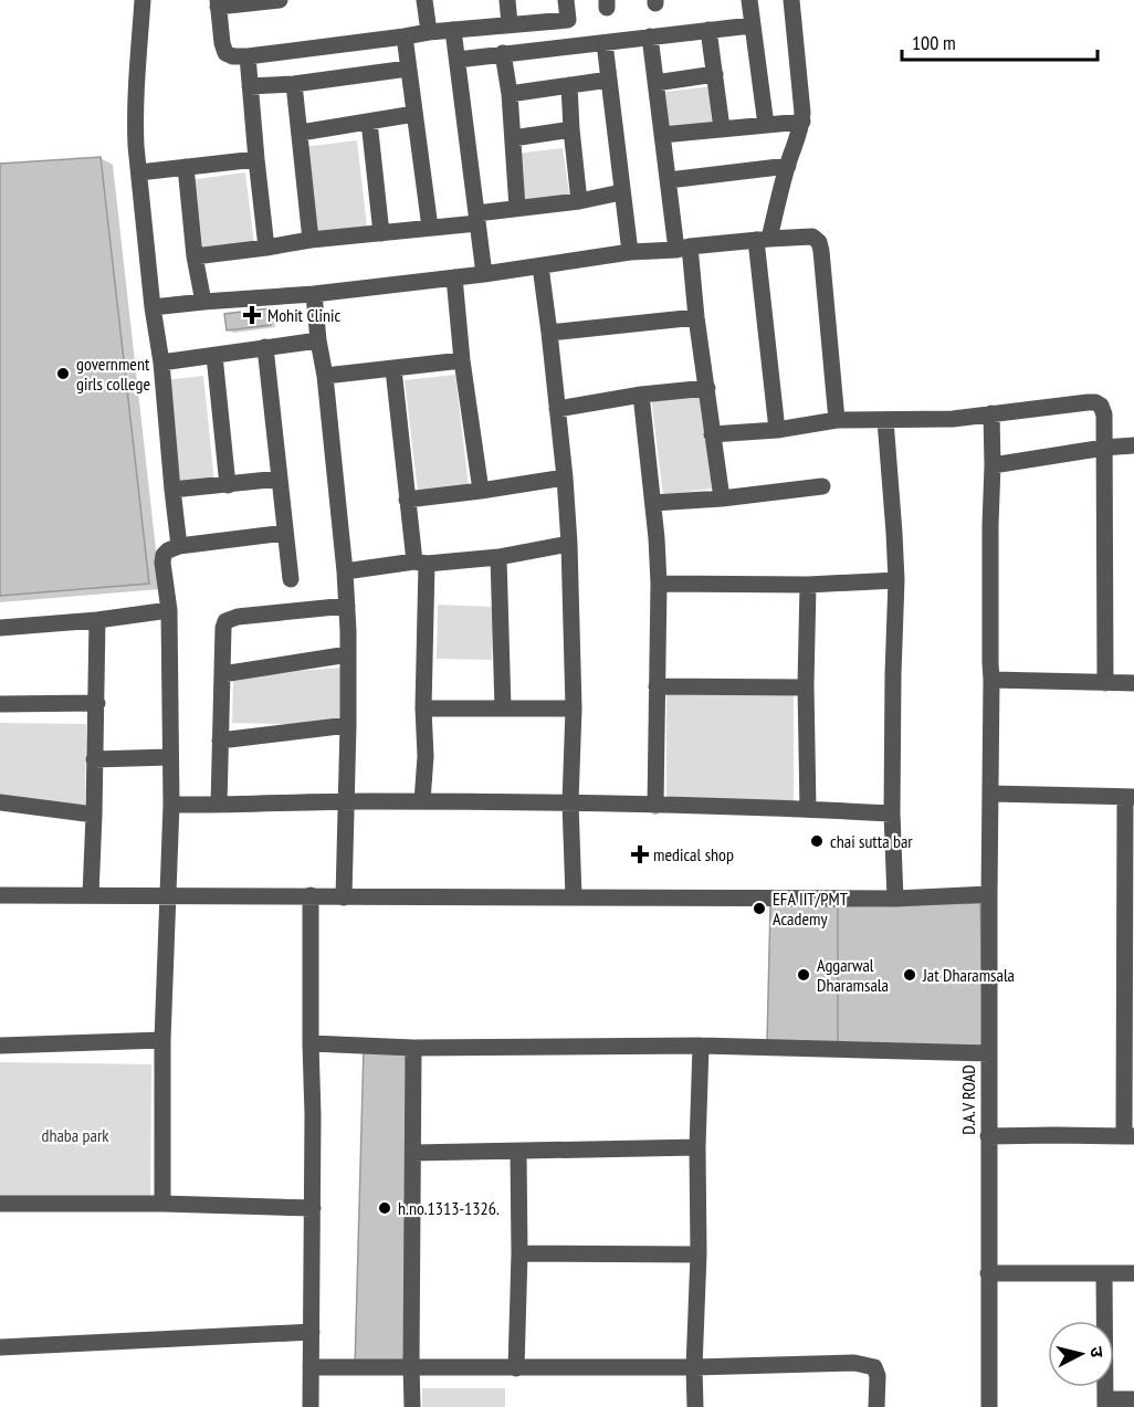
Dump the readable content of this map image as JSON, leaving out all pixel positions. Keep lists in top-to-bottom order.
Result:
{
  "streets": {
    "street": ["D.A.V ROAD"]
  },
  "parks": ["dhaba park"],
  "places": {
    "health": ["Mohit Clinic", "medical shop"],
    "other": [
      "government girls college",
      "chai sutta bar",
      "EFA IIT/PMT Academy",
      "Aggarwal Dharamsala",
      "Jat Dharamsala",
      "h.no.1313-1326."
    ]
  },
  "scale_bar": "100 m",
  "north": "right"
}
